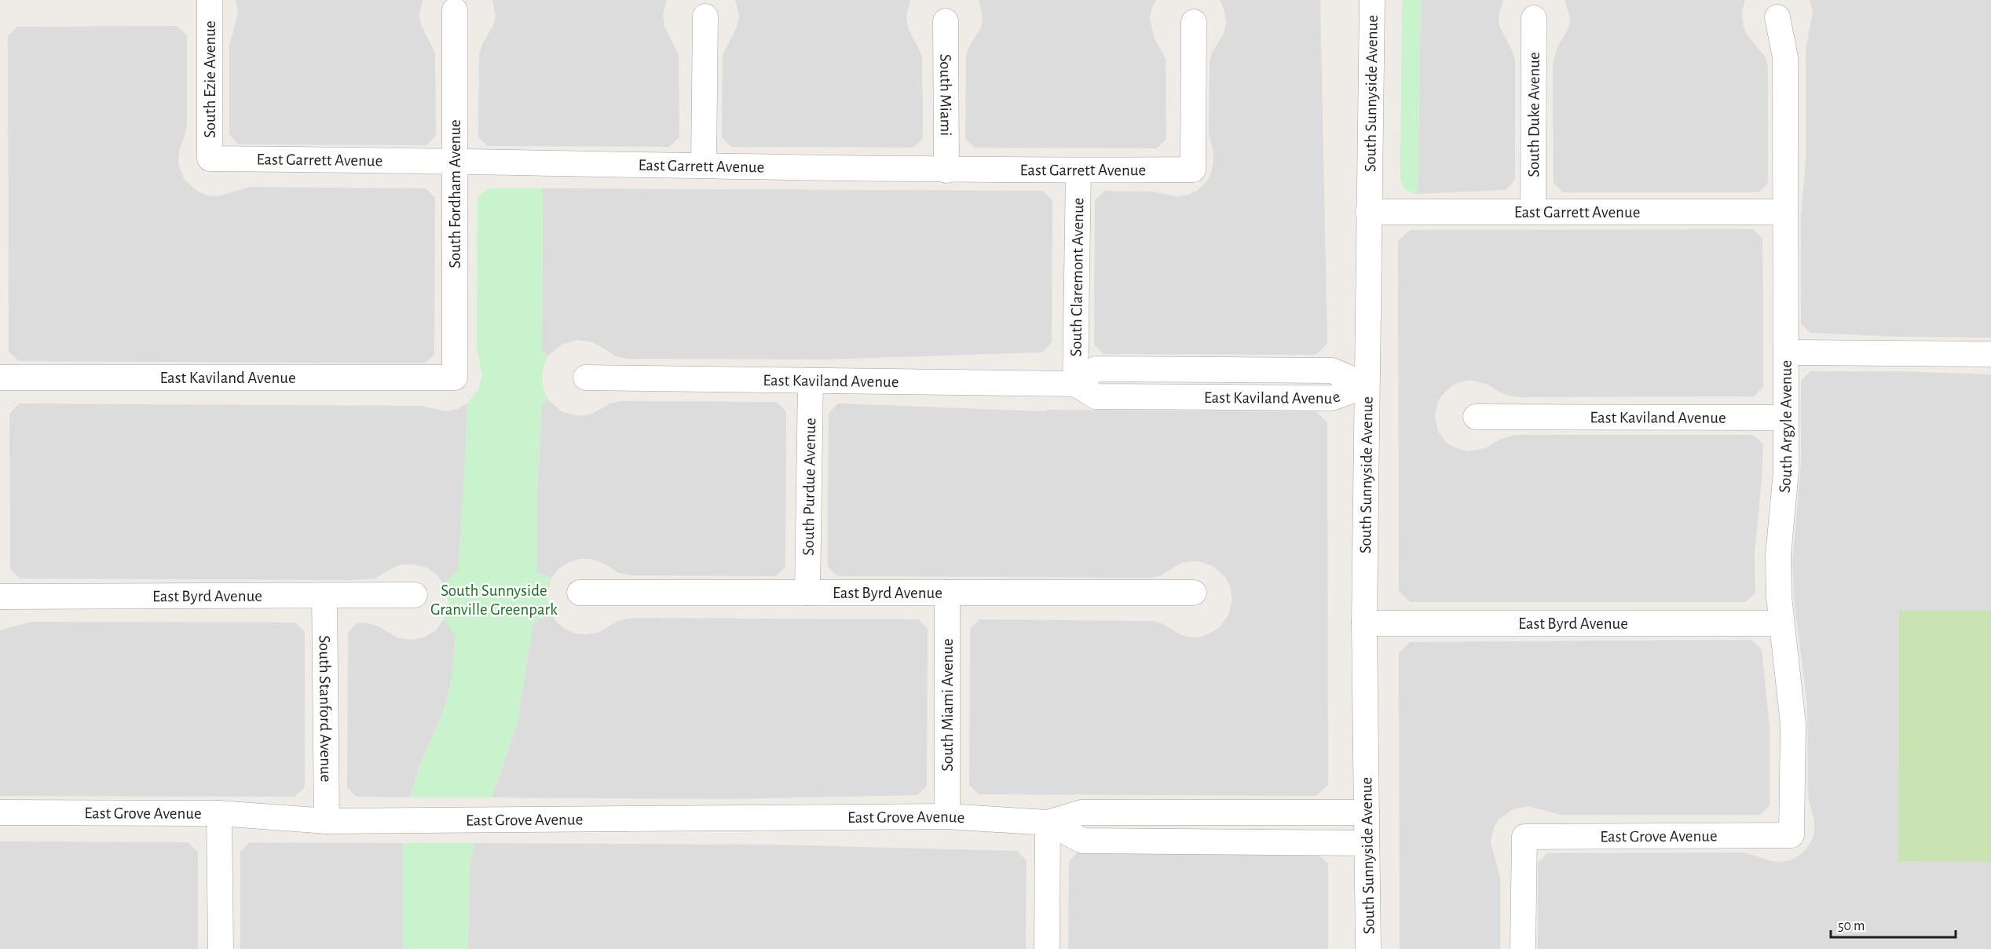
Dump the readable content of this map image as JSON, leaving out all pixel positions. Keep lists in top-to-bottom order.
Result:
{
  "streets": {
    "street": [
      "South Ezie Avenue",
      "South Sunnyside Avenue",
      "South Miami",
      "South Duke Avenue",
      "East Garrett Avenue",
      "South Fordham Avenue",
      "South Claremont Avenue",
      "East Kaviland Avenue",
      "South Argyle Avenue",
      "South Purdue Avenue",
      "East Byrd Avenue",
      "South Miami Avenue",
      "South Stanford Avenue",
      "East Grove Avenue"
    ]
  },
  "crossings": [
    ["South Ezie Avenue", "East Garrett Avenue"],
    ["South Sunnyside Avenue", "East Garrett Avenue"],
    ["South Sunnyside Avenue", "East Kaviland Avenue"],
    ["South Sunnyside Avenue", "East Byrd Avenue"],
    ["South Sunnyside Avenue", "East Grove Avenue"],
    ["South Miami", "East Garrett Avenue"],
    ["South Duke Avenue", "East Garrett Avenue"],
    ["East Garrett Avenue", "South Fordham Avenue"],
    ["East Garrett Avenue", "South Claremont Avenue"],
    ["East Garrett Avenue", "South Argyle Avenue"],
    ["South Fordham Avenue", "East Kaviland Avenue"],
    ["South Claremont Avenue", "East Kaviland Avenue"],
    ["East Kaviland Avenue", "South Argyle Avenue"],
    ["East Kaviland Avenue", "South Purdue Avenue"],
    ["South Argyle Avenue", "East Byrd Avenue"],
    ["South Argyle Avenue", "East Grove Avenue"],
    ["South Purdue Avenue", "East Byrd Avenue"],
    ["East Byrd Avenue", "South Miami Avenue"],
    ["East Byrd Avenue", "South Stanford Avenue"],
    ["South Miami Avenue", "East Grove Avenue"],
    ["South Stanford Avenue", "East Grove Avenue"]
  ],
  "parks": ["South Sunnyside Granville Greenpark"],
  "scale_bar": "50 m"
}
